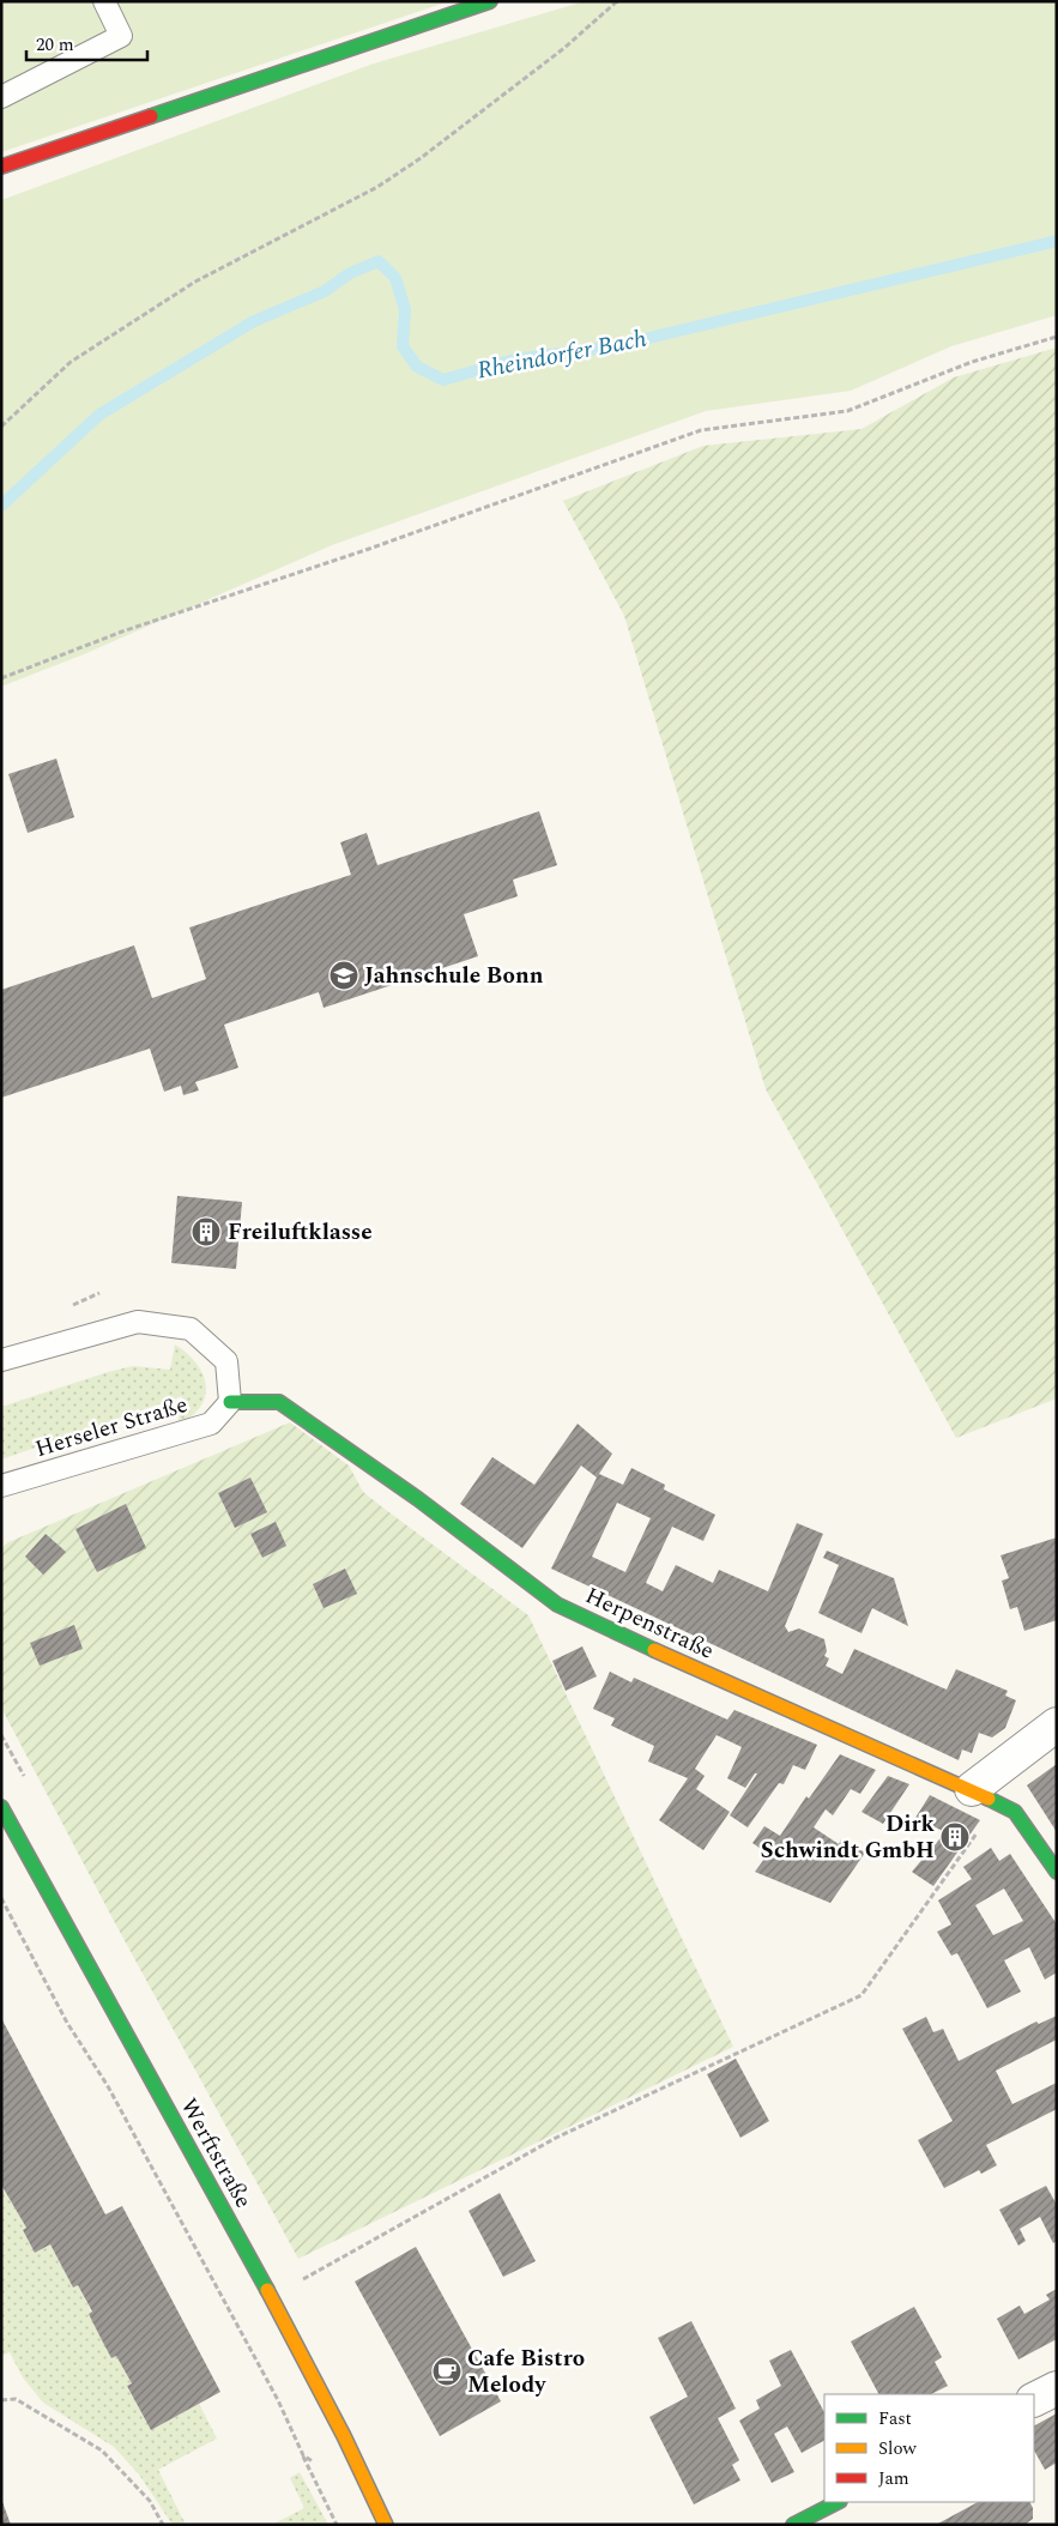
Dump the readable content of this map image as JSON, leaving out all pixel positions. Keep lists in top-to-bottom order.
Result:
{
  "streets": {
    "street": ["Herpenstraße", "Werftstraße"],
    "lane": ["Herseler Straße"]
  },
  "crossings": [
    ["Herseler Straße", "Herpenstraße"]
  ],
  "water": ["Rheindorfer Bach"],
  "places": {
    "school or university": ["Jahnschule Bonn"],
    "building": ["Freiluftklasse", "Dirk Schwindt GmbH"],
    "cafe": ["Cafe Bistro Melody"]
  },
  "legend": ["Fast", "Slow", "Jam"],
  "scale_bar": "20 m"
}
